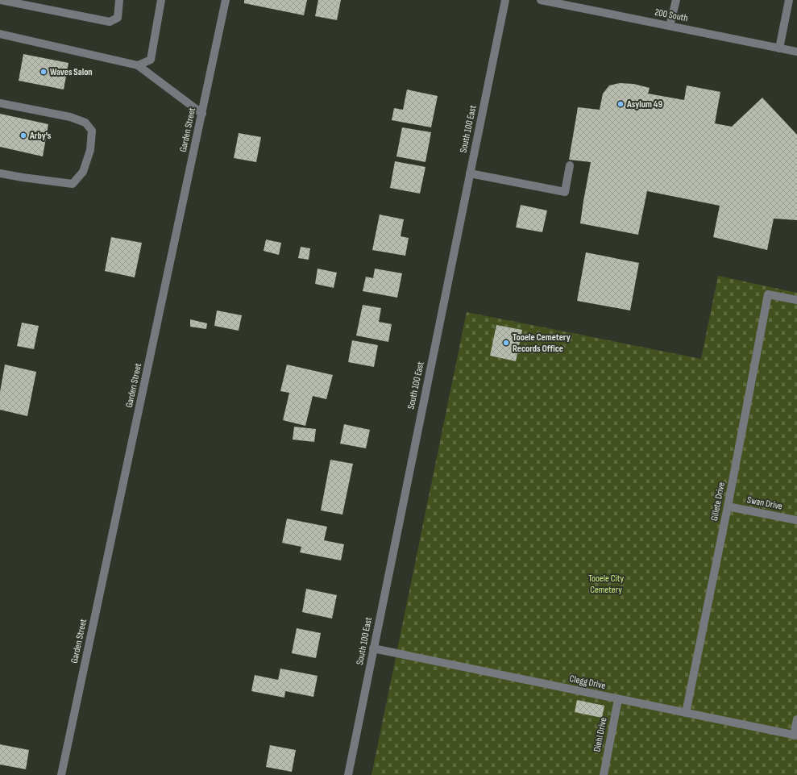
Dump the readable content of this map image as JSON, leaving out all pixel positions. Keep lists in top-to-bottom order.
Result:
{
  "streets": {
    "street": [
      "200 South",
      "South 100 East",
      "Garden Street",
      "Gillete Drive",
      "Swan Drive",
      "Clegg Drive",
      "Diehl Drive"
    ]
  },
  "crossings": [
    ["South 100 East", "Clegg Drive"],
    ["Gillete Drive", "Swan Drive"],
    ["Gillete Drive", "Clegg Drive"],
    ["Clegg Drive", "Diehl Drive"]
  ],
  "parks": ["Tooele City Cemetery"],
  "places": [
    "Waves Salon",
    "Asylum 49",
    "Arby's",
    "Tooele Cemetery Records Office"
  ]
}
